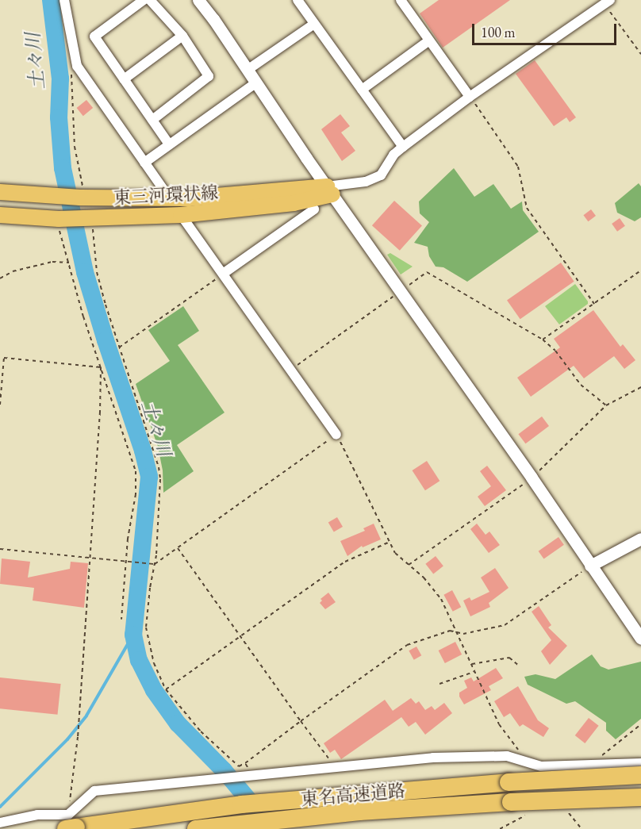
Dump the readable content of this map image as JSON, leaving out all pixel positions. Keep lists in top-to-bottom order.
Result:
{
  "streets": {
    "highway": ["東名高速道路"],
    "main road": ["東三河環状線"]
  },
  "water": ["土々川"],
  "scale_bar": "100 m"
}
